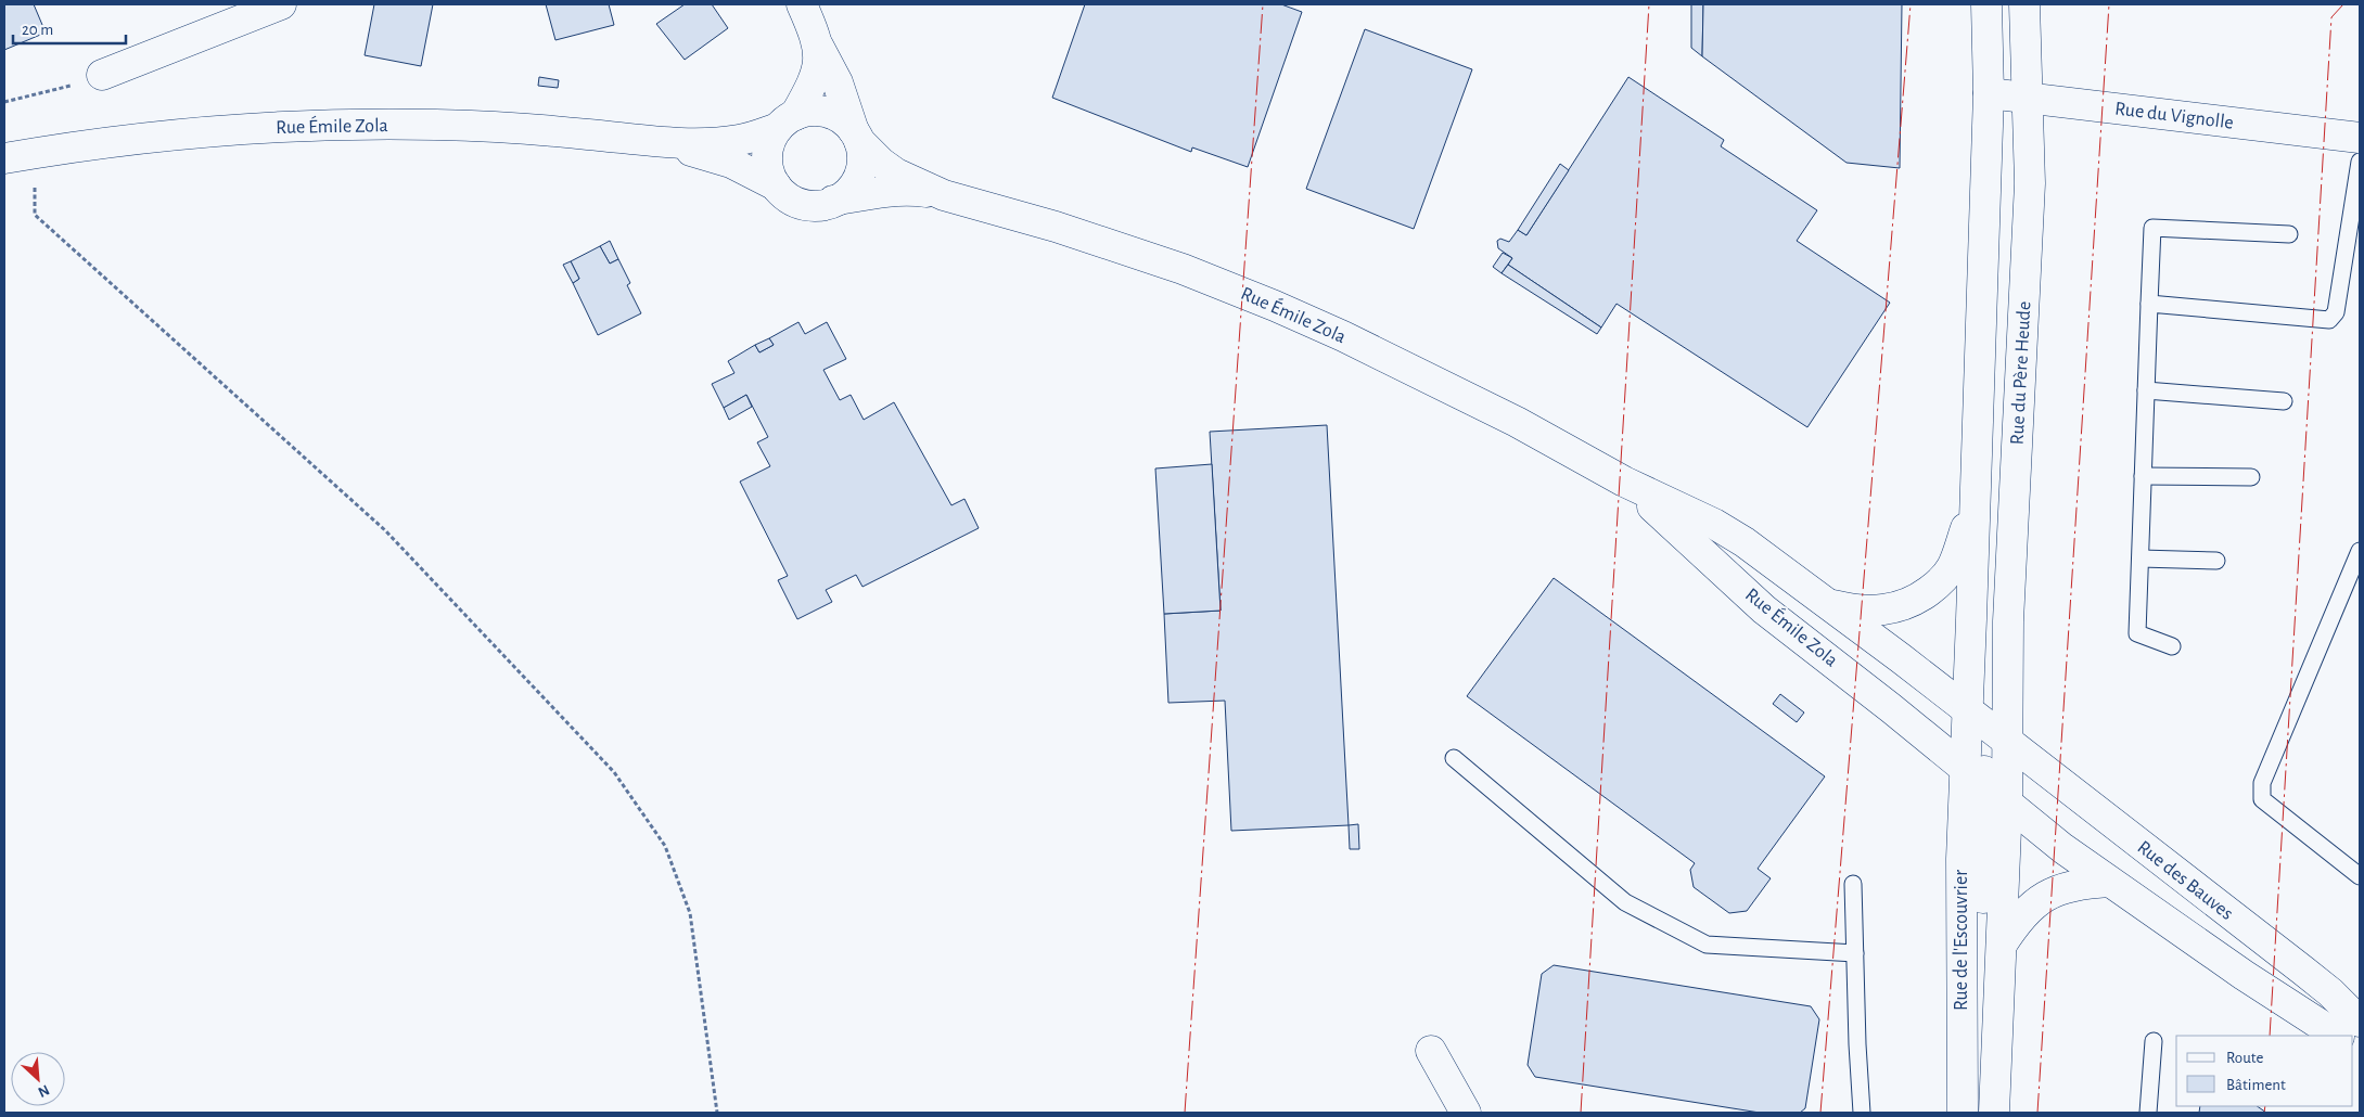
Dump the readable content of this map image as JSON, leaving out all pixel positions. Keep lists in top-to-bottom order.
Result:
{
  "streets": {
    "main road": [
      "Rue du Vignolle",
      "Rue Émile Zola",
      "Rue du Père Heude",
      "Rue des Bauves",
      "Rue de l'Escouvrier"
    ]
  },
  "crossings": [
    ["Rue du Vignolle", "Rue du Père Heude"],
    ["Rue Émile Zola", "Rue du Père Heude"],
    ["Rue Émile Zola", "Rue des Bauves"],
    ["Rue Émile Zola", "Rue de l'Escouvrier"],
    ["Rue du Père Heude", "Rue des Bauves"],
    ["Rue du Père Heude", "Rue de l'Escouvrier"],
    ["Rue des Bauves", "Rue de l'Escouvrier"]
  ],
  "legend": ["Route", "Bâtiment"],
  "scale_bar": "20 m",
  "north": "bottom right"
}
